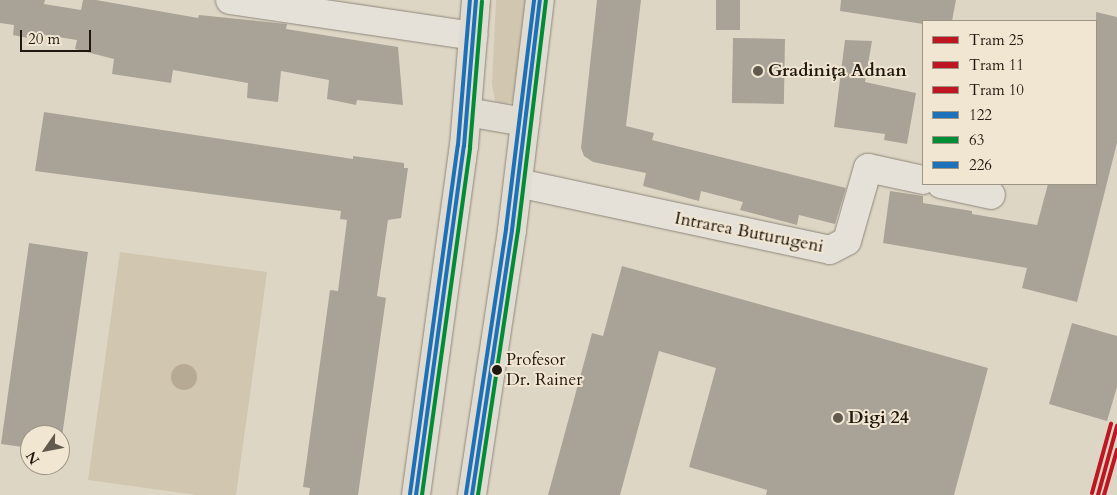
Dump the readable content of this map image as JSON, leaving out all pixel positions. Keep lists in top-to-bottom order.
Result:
{
  "streets": {
    "street": ["Intrarea Buturugeni"]
  },
  "places": ["Gradinița Adnan", "Profesor Dr. Rainer", "Digi 24"],
  "lines": [
    "transit line 122",
    "transit line 226",
    "transit line 63",
    "tram line 10",
    "tram line 25",
    "tram line 11"
  ],
  "legend": [
    "Tram 25",
    "Tram 11",
    "Tram 10",
    "122",
    "63",
    "226"
  ],
  "scale_bar": "20 m",
  "north": "bottom left"
}
